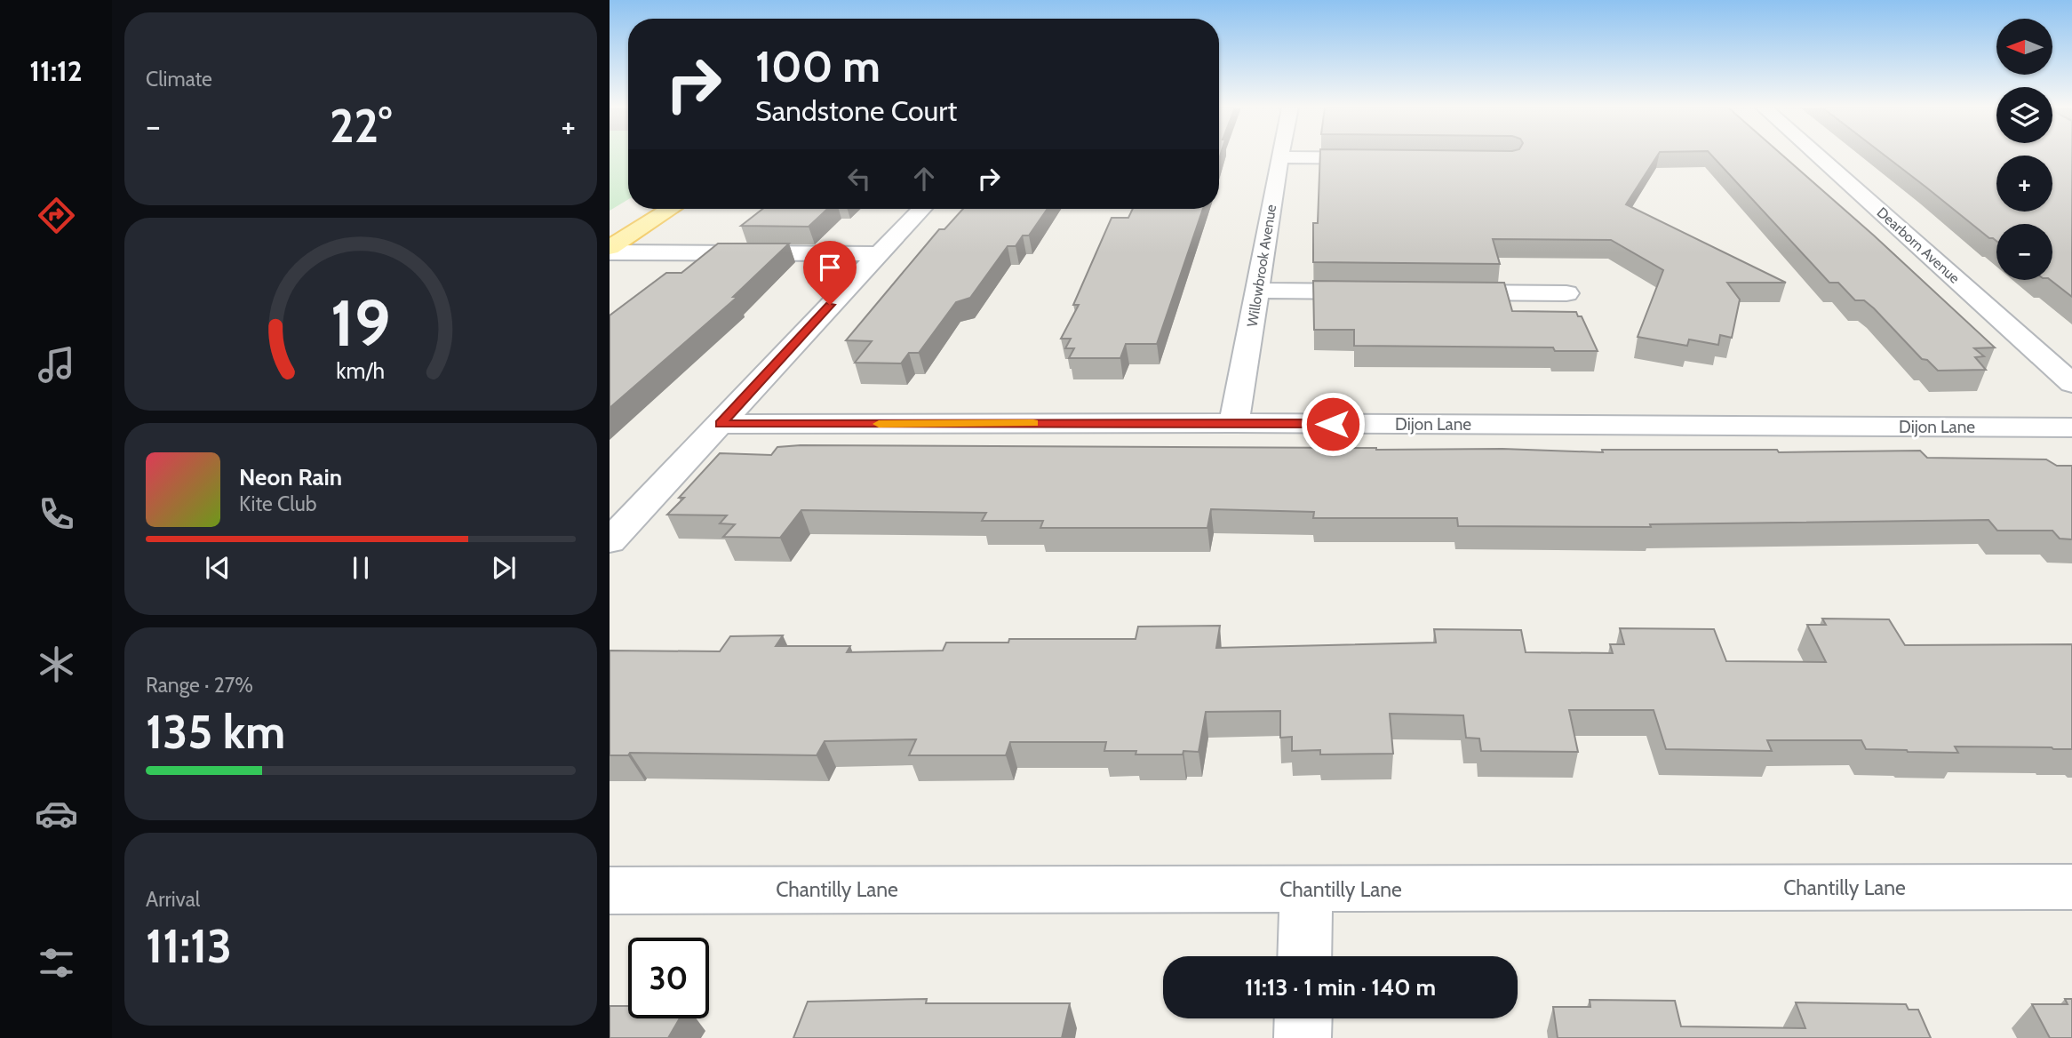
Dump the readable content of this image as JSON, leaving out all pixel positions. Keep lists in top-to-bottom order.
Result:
{
  "streets": {
    "street": [
      "Dearborn Avenue",
      "Willowbrook Avenue",
      "Dijon Lane",
      "Chantilly Lane"
    ]
  },
  "crossings": [
    ["Willowbrook Avenue", "Dijon Lane"]
  ],
  "north": "left",
  "page": {
    "tabs": "11:12",
    "tile": [
      "Climate",
      ["Range · 27%", "135 km"],
      ["Arrival", "11:13"]
    ],
    "map_buttons": ["+", "−"],
    "turn": ["100 m", "Sandstone Court"],
    "heat": ["−", "22°", "+"],
    "song": ["Neon Rain", "Kite Club"],
    "limit": "30",
    "trip": "11:13 · 1 min · 140 m",
    "gauge": ["19", "km/h"]
  }
}
